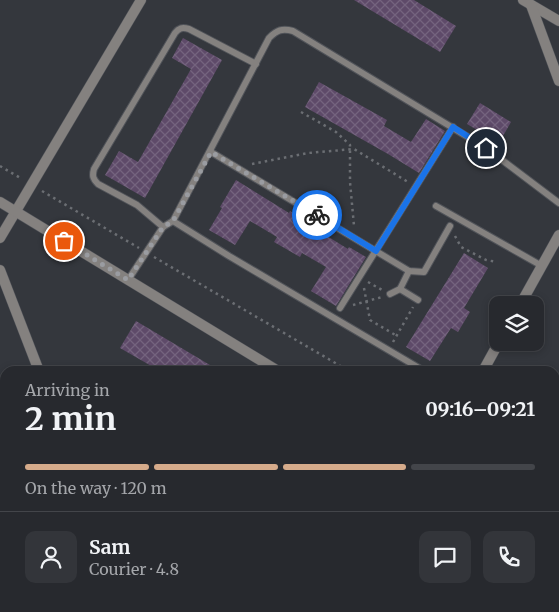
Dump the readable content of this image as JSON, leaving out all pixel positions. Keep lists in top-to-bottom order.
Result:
{
  "page": {
    "heading": ["2 min", "Arriving in", "09:16–09:21"],
    "panel": ["Sam", "Courier · 4.8"],
    "bar": "On the way · 120 m"
  }
}
